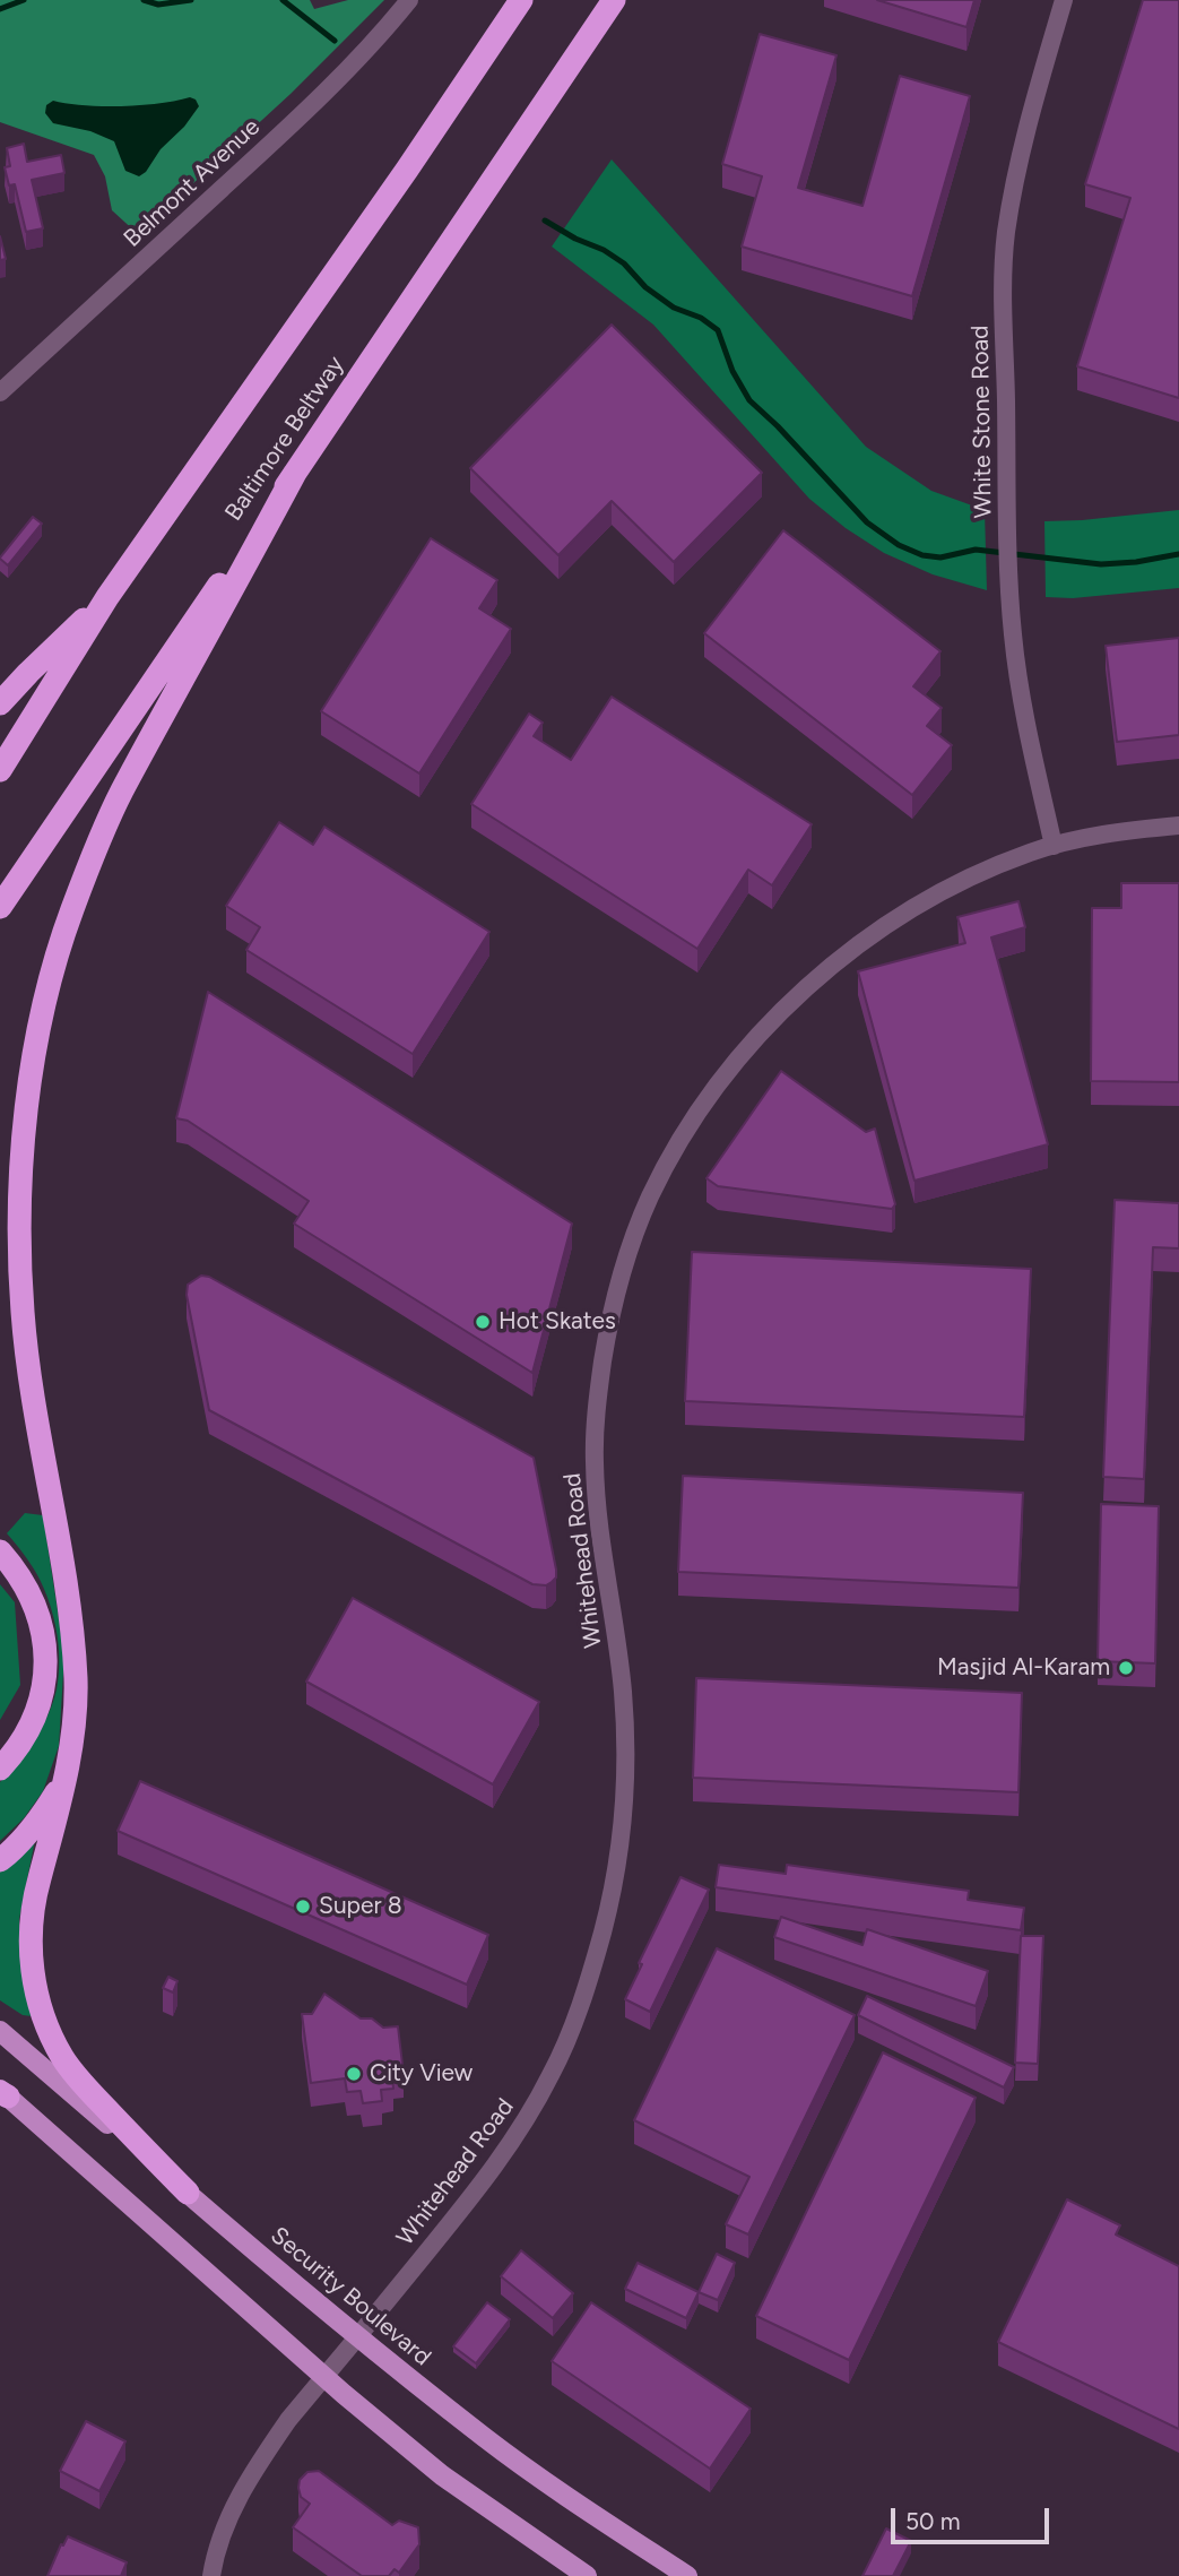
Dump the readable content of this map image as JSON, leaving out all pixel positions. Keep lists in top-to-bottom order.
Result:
{
  "streets": {
    "highway": ["Baltimore Beltway"],
    "main road": ["Security Boulevard"],
    "street": ["Belmont Avenue", "White Stone Road", "Whitehead Road"]
  },
  "crossings": [
    ["White Stone Road", "Whitehead Road"],
    ["Whitehead Road", "Security Boulevard"]
  ],
  "places": [
    "Hot Skates",
    "Masjid Al-Karam",
    "Super 8",
    "City View"
  ],
  "scale_bar": "50 m"
}
